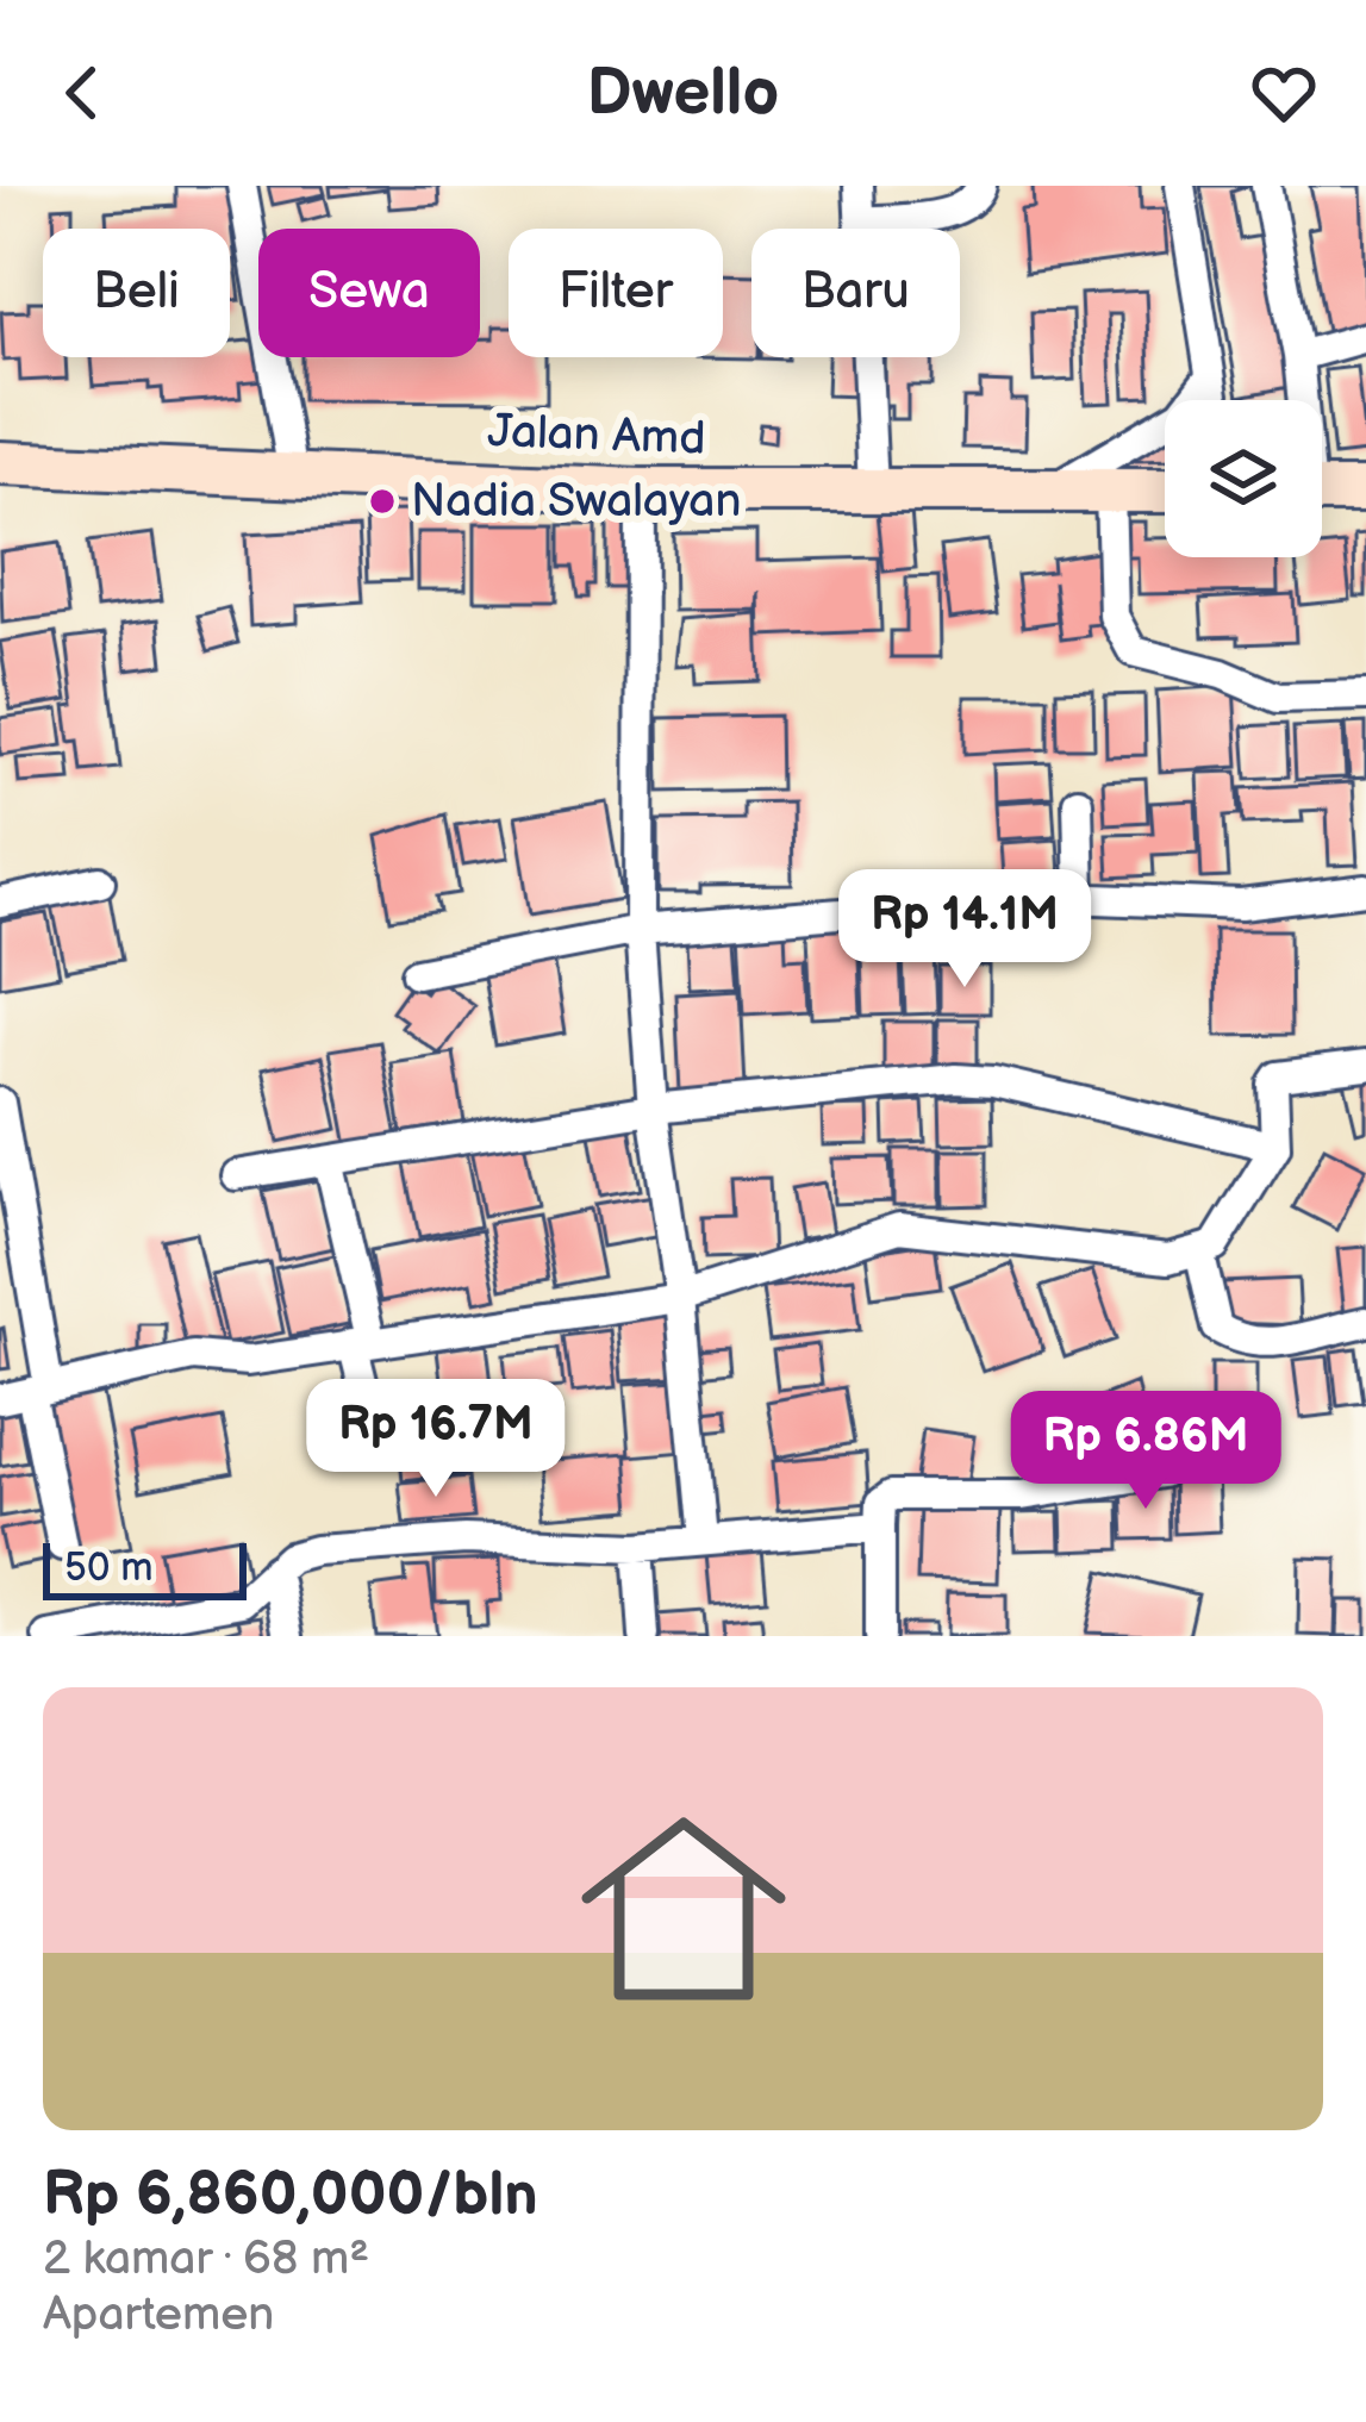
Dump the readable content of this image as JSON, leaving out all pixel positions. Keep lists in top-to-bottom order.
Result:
{
  "streets": {
    "street": ["Jalan Amd"]
  },
  "places": ["Nadia Swalayan"],
  "scale_bar": "50 m",
  "page": {
    "header": "Dwello",
    "chip": [
      "Beli",
      "Sewa",
      "Filter",
      "Baru"
    ],
    "price": ["Rp 14.1M", "Rp 16.7M", "Rp 6.86M"],
    "scale": "50 m",
    "list": [
      {
        "name": "Rp 6,860,000/bln",
        "note": "2 kamar · 68 m² · Apartemen"
      }
    ]
  }
}
